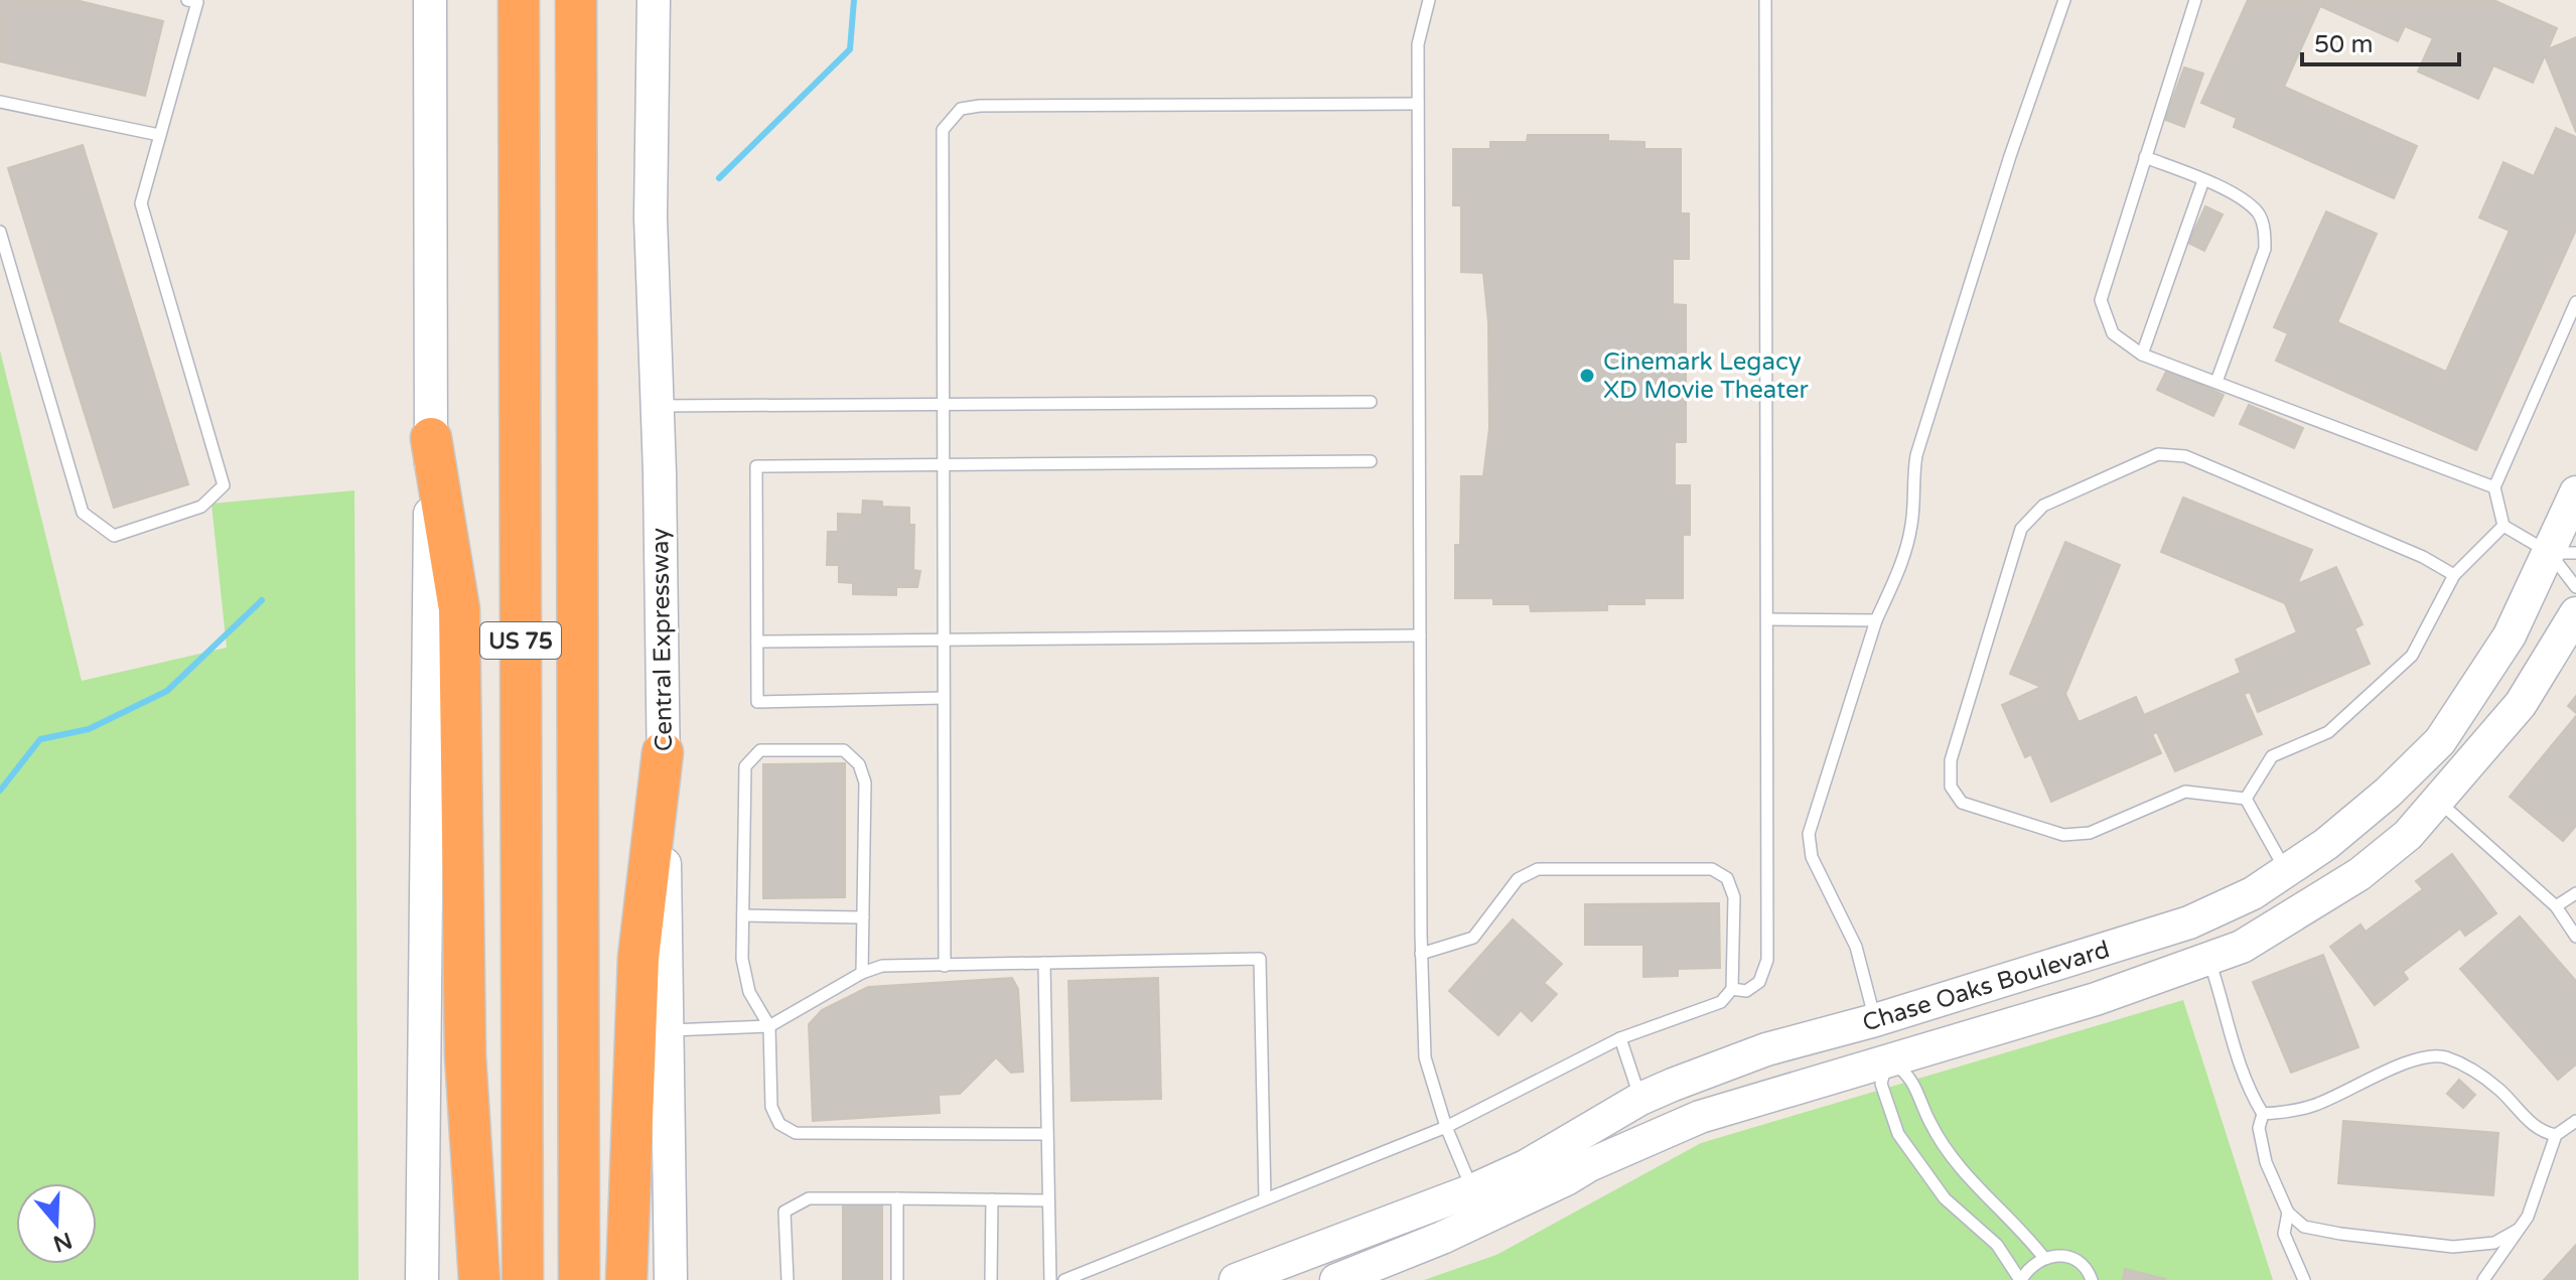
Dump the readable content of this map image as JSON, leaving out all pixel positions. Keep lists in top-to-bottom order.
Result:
{
  "streets": {
    "highway": ["US 75"],
    "street": ["Central Expressway", "Chase Oaks Boulevard"]
  },
  "places": ["Cinemark Legacy XD Movie Theater"],
  "scale_bar": "50 m",
  "north": "bottom"
}
